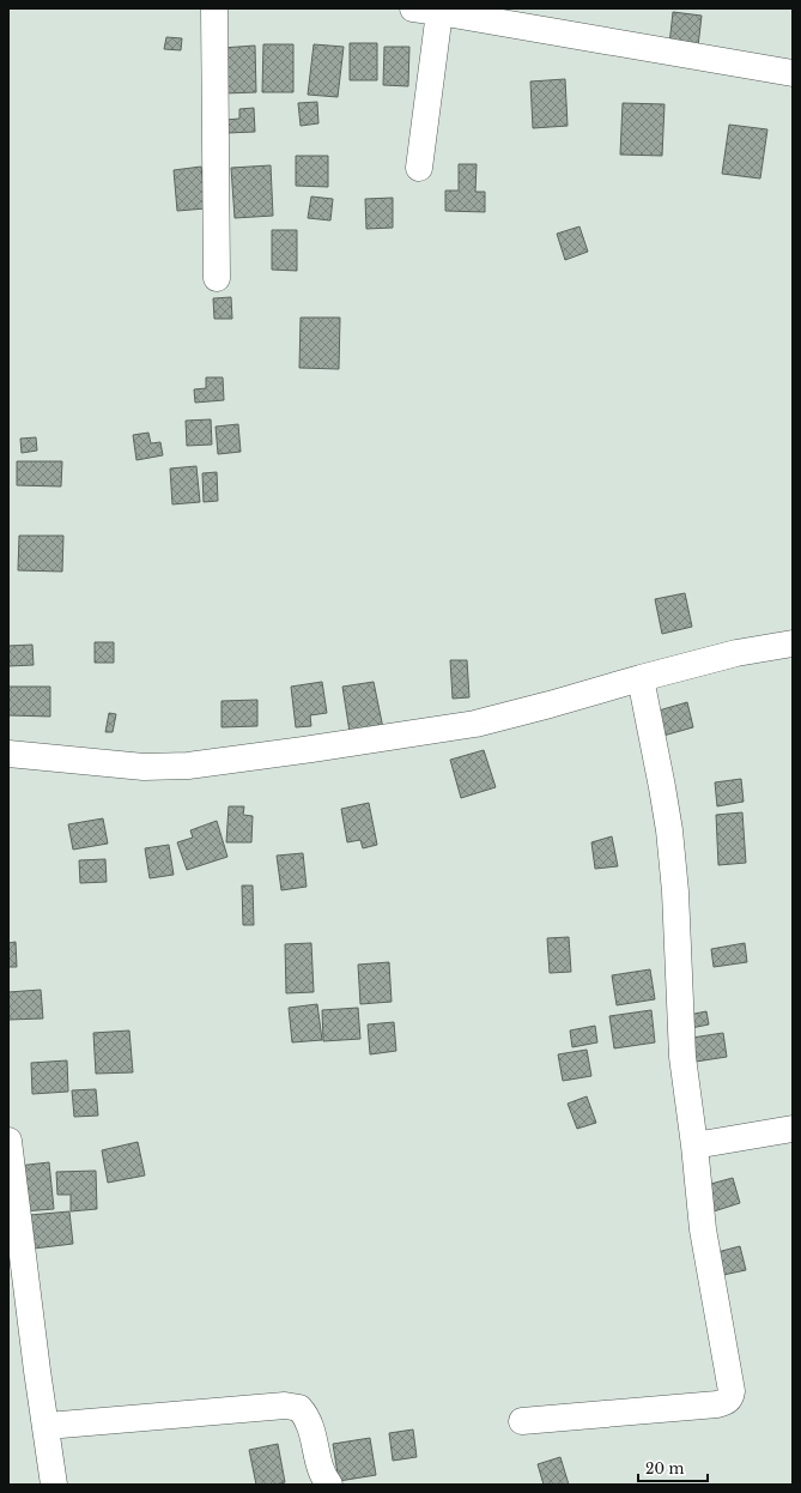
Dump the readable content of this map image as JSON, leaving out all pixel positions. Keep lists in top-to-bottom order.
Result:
{
  "scale_bar": "20 m"
}
